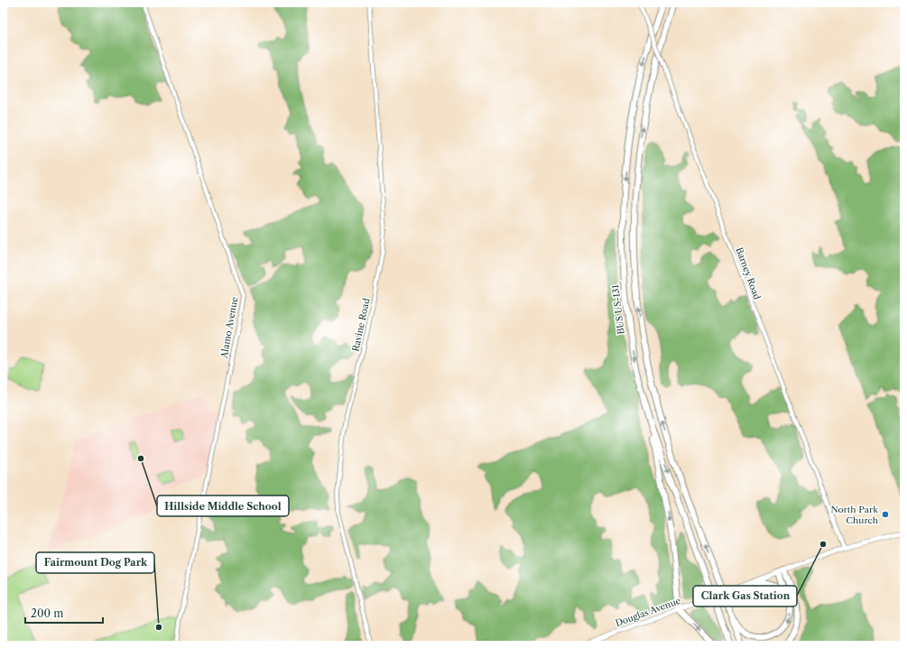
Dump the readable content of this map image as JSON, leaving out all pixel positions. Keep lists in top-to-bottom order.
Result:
{
  "streets": {
    "highway": ["BUS US-131"],
    "main road": ["Douglas Avenue"],
    "street": ["Barney Road", "Ravine Road", "Alamo Avenue"]
  },
  "crossings": [
    ["Barney Road", "Douglas Avenue"]
  ],
  "places": [
    "Hillside Middle School",
    "North Park Church",
    "Clark Gas Station",
    "Fairmount Dog Park"
  ],
  "scale_bar": "200 m"
}
